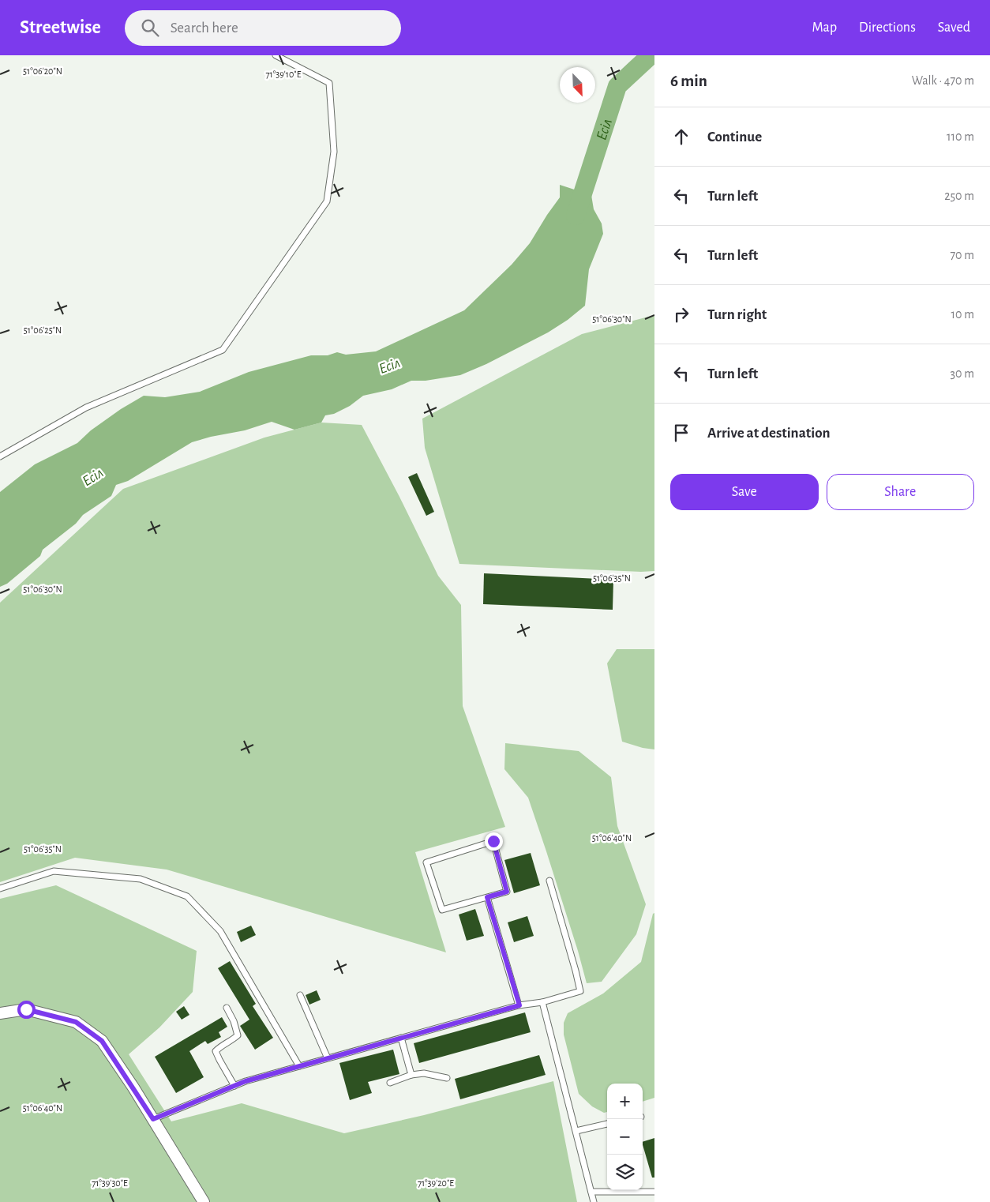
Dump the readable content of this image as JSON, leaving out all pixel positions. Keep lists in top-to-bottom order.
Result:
{
  "water": ["Есіл"],
  "north": "bottom right",
  "page": {
    "header": "Streetwise",
    "search": "Search here",
    "nav": ["Map", "Directions", "Saved"],
    "heading": ["6 min", "Walk · 470 m"],
    "list": [
      ["Continue", "110 m"],
      ["Turn left", "250 m"],
      ["Turn left", "70 m"],
      ["Turn right", "10 m"],
      ["Turn left", "30 m"],
      "Arrive at destination"
    ],
    "buttons": ["Save", "Share"],
    "map_buttons": ["+", "−"]
  },
  "coordinates": [
    "51°06'20\"N",
    "71°39'10\"E",
    "51°06'30\"N",
    "51°06'25\"N",
    "51°06'35\"N",
    "51°06'40\"N",
    "71°39'30\"E",
    "71°39'20\"E"
  ]
}
